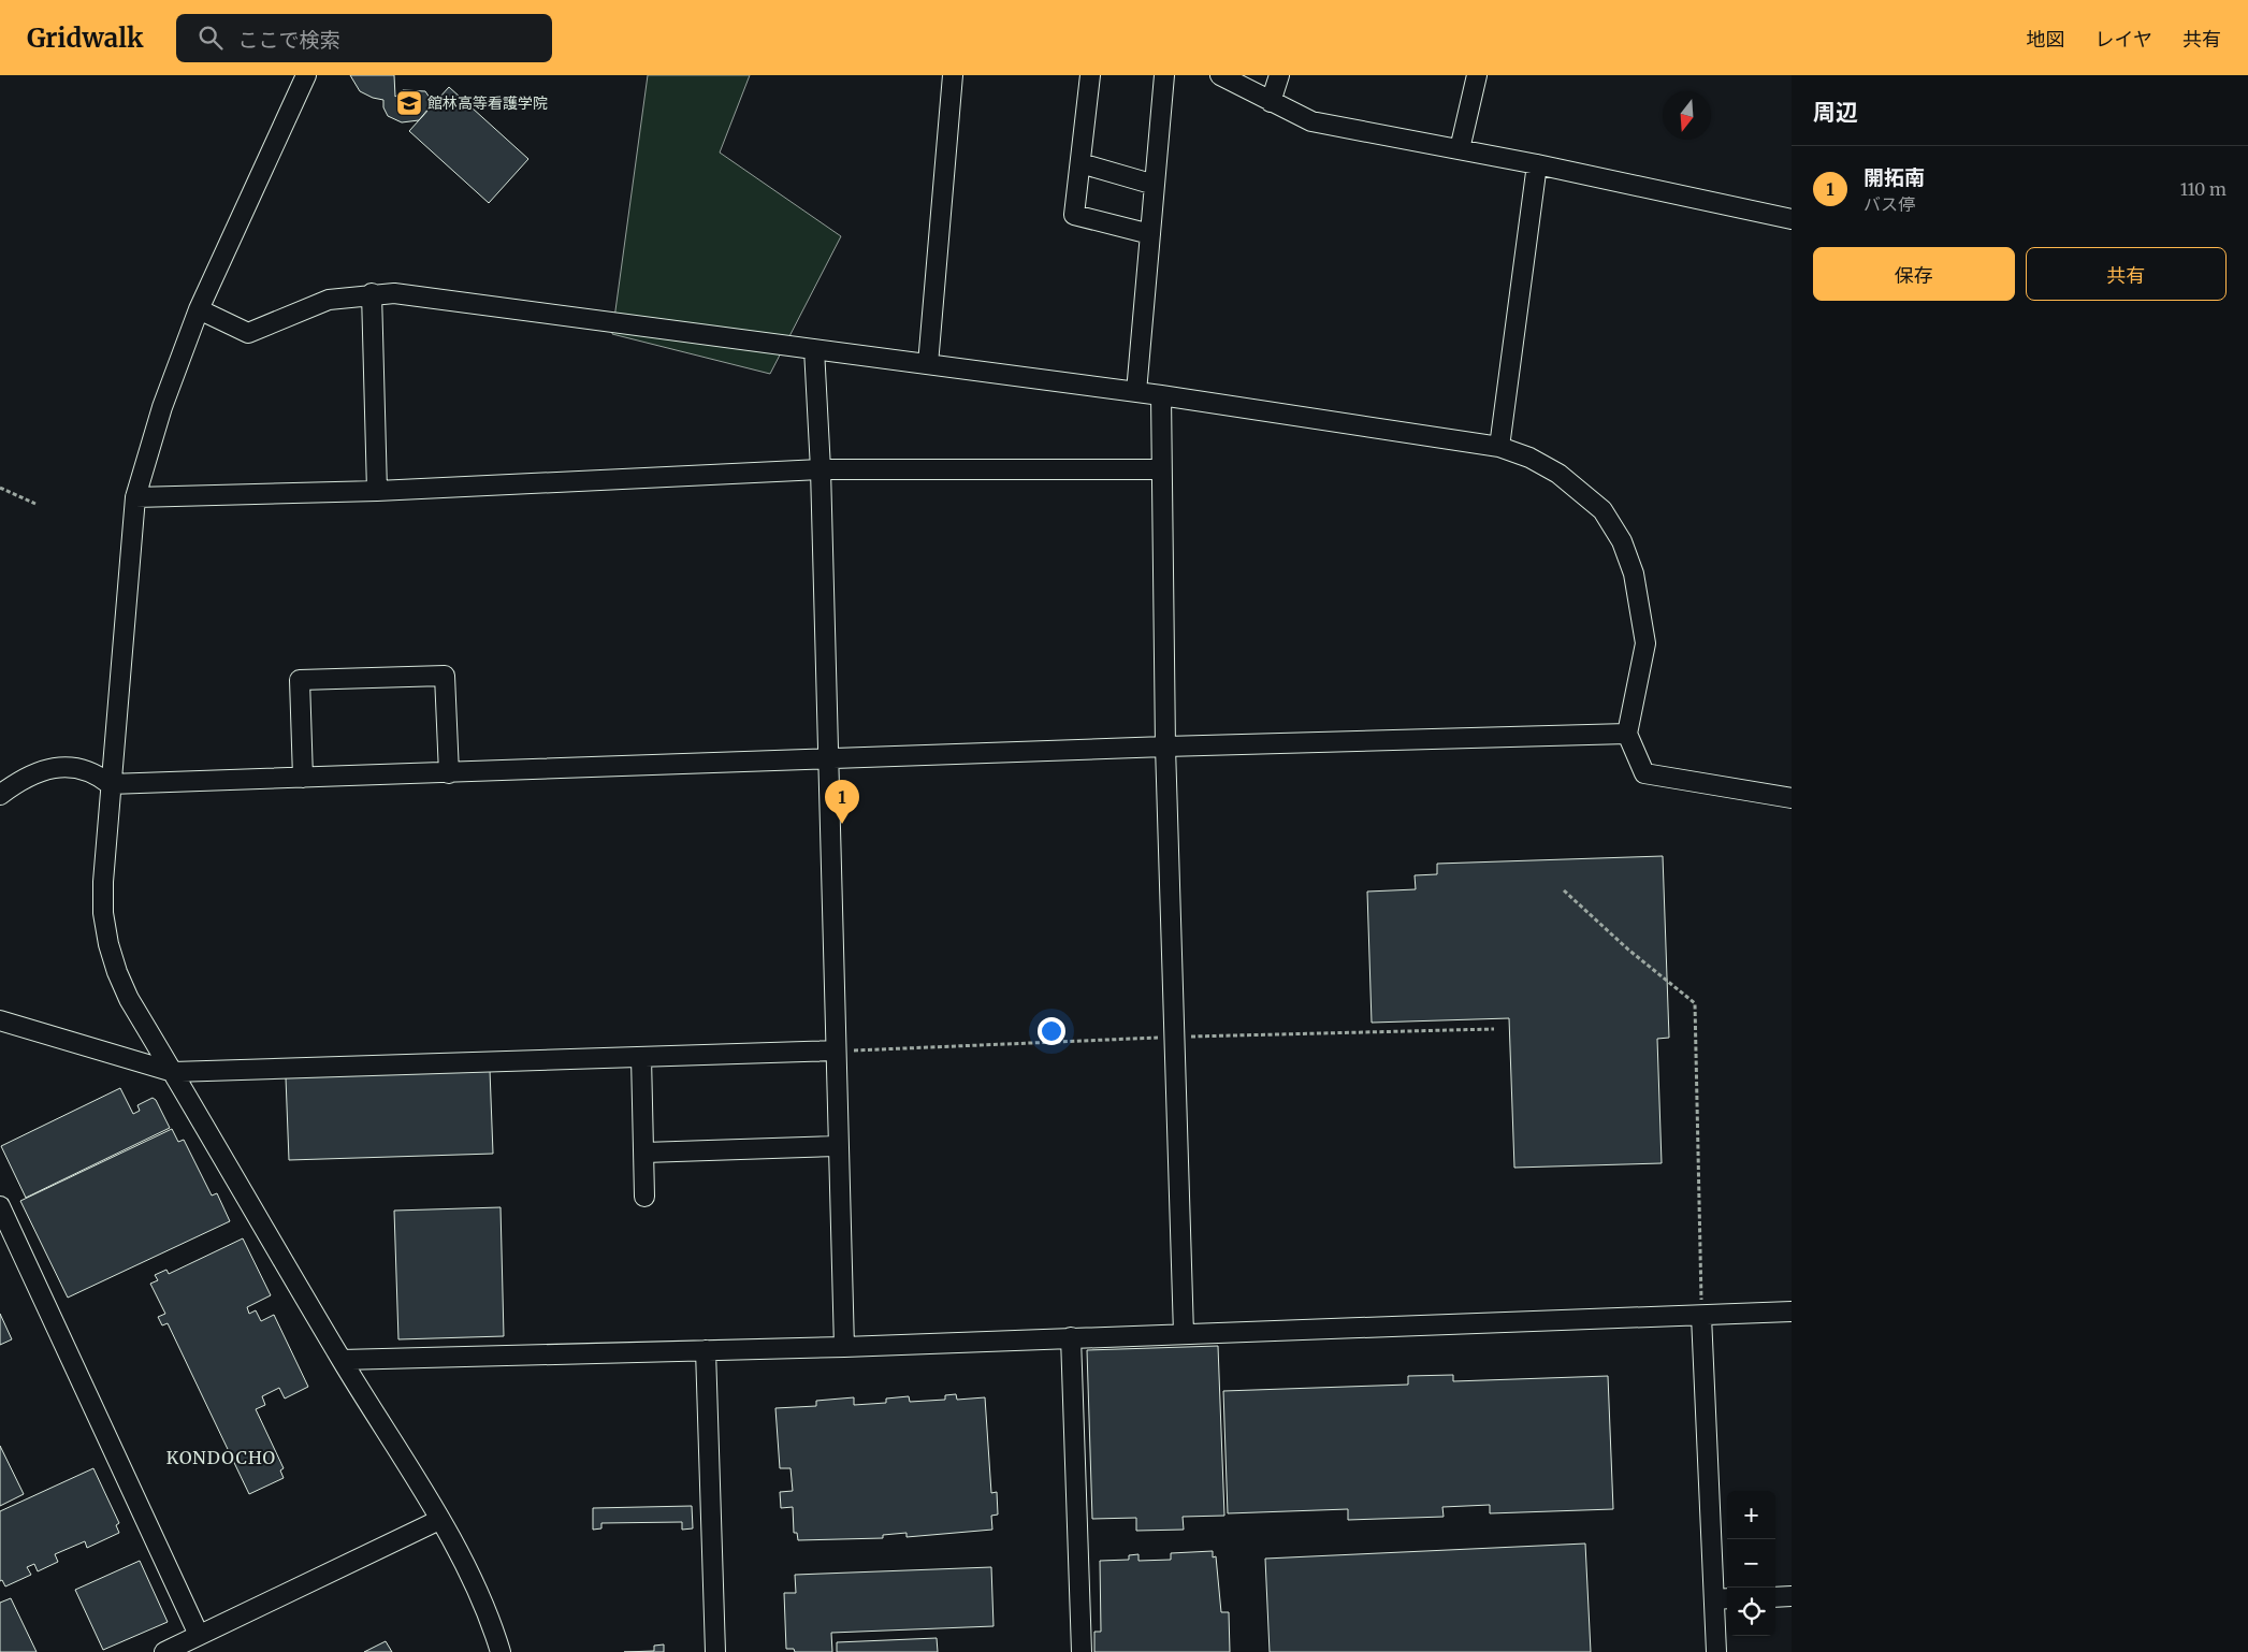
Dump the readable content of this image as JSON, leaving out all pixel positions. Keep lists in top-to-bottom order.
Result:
{
  "districts": ["KONDOCHO"],
  "places": {
    "school or university": ["館林高等看護学院"]
  },
  "north": "bottom",
  "page": {
    "header": "Gridwalk",
    "search": "ここで検索",
    "nav": ["地図", "レイヤ", "共有"],
    "heading": "周辺",
    "list": [
      {
        "mark": "1",
        "name": "開拓南",
        "note": "バス停",
        "value": "110 m"
      }
    ],
    "buttons": ["保存", "共有"],
    "pins": "1",
    "map_buttons": ["+", "−"]
  }
}
